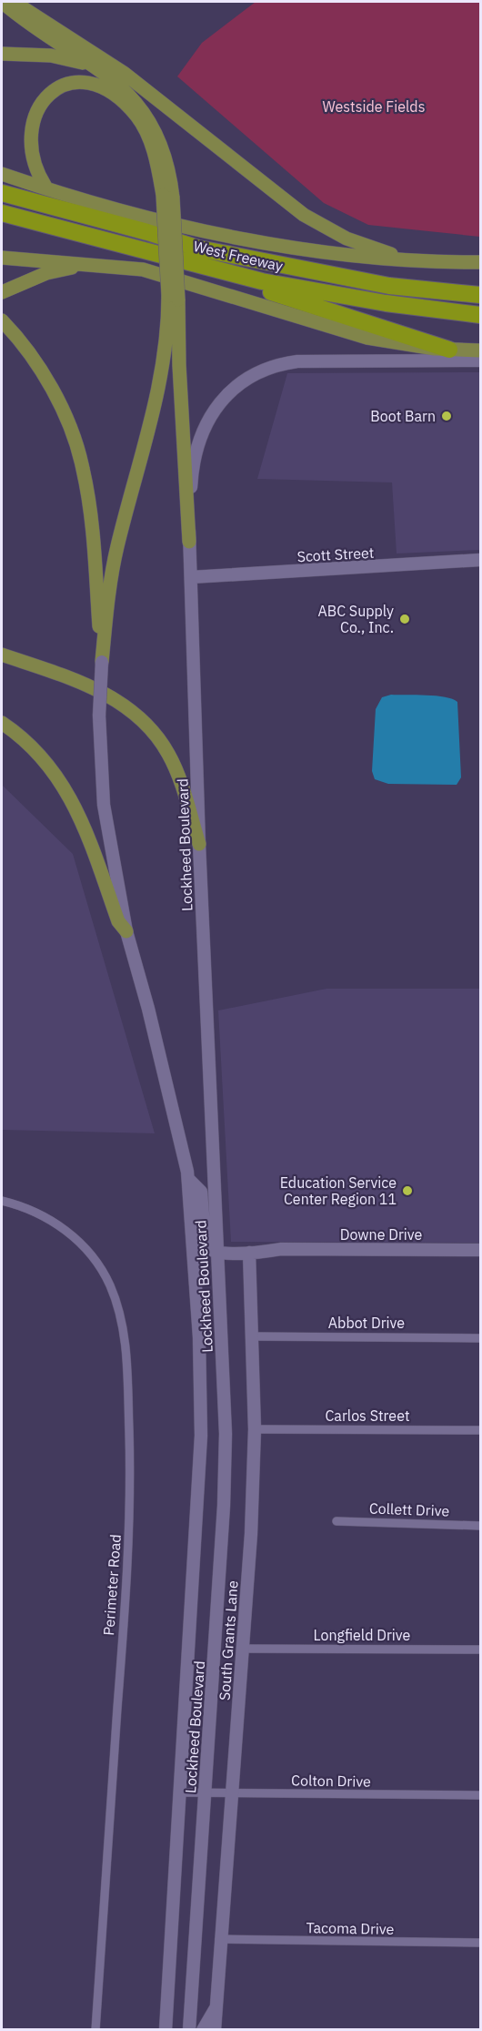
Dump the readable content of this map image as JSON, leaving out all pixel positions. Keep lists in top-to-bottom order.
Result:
{
  "streets": {
    "highway": ["West Freeway"],
    "main road": [
      "Scott Street",
      "Lockheed Boulevard",
      "Downe Drive",
      "South Grants Lane"
    ],
    "street": [
      "Abbot Drive",
      "Carlos Street",
      "Collett Drive",
      "Perimeter Road",
      "Longfield Drive",
      "Colton Drive",
      "Tacoma Drive"
    ]
  },
  "crossings": [
    ["Scott Street", "Lockheed Boulevard"],
    ["Lockheed Boulevard", "Downe Drive"],
    ["Lockheed Boulevard", "Colton Drive"],
    ["Downe Drive", "South Grants Lane"],
    ["Abbot Drive", "South Grants Lane"],
    ["Carlos Street", "South Grants Lane"],
    ["Longfield Drive", "South Grants Lane"],
    ["South Grants Lane", "Colton Drive"],
    ["South Grants Lane", "Tacoma Drive"]
  ],
  "parks": ["Westside Fields"],
  "places": ["Boot Barn", "ABC Supply Co., Inc.", "Education Service Center Region 11"]
}
